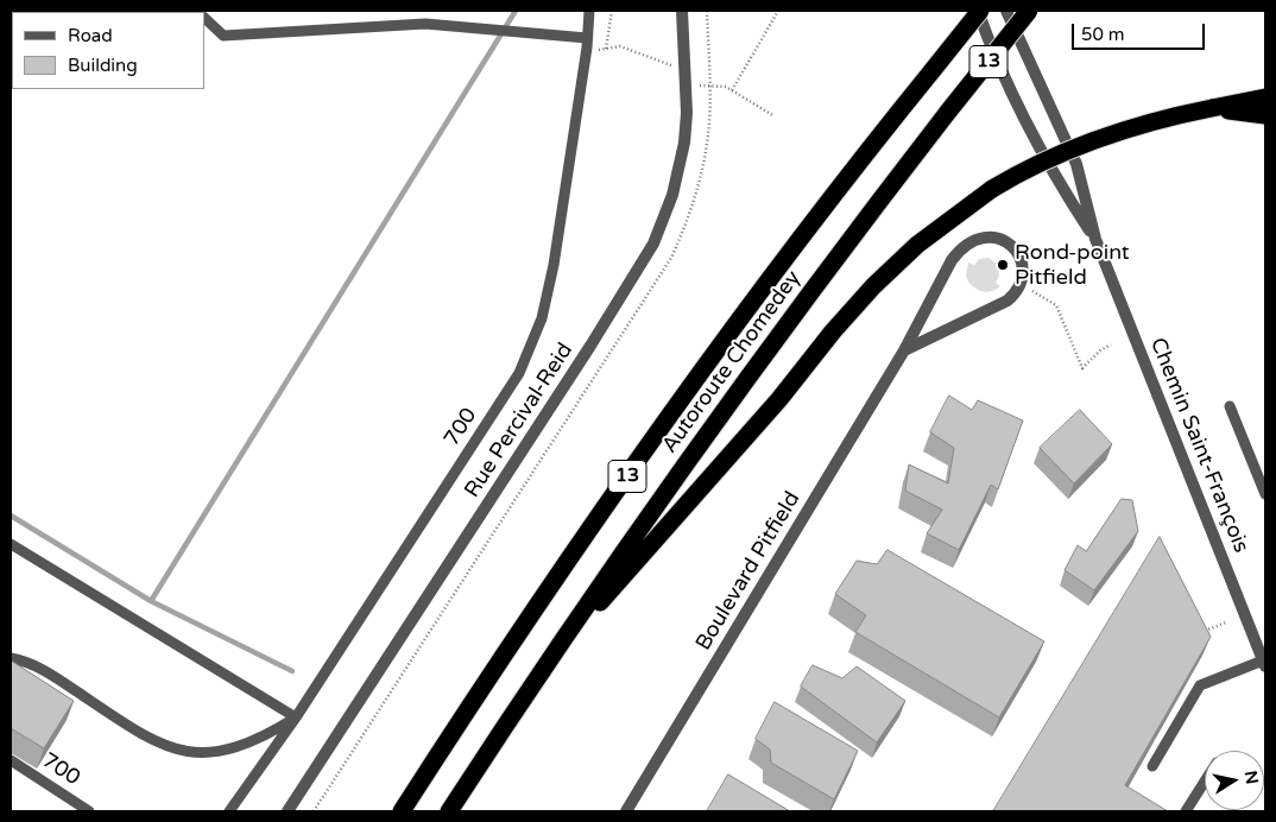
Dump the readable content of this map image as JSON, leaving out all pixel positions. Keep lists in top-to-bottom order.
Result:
{
  "streets": {
    "highway": ["13", "Autoroute Chomedey"],
    "street": ["Rue Percival-Reid", "Chemin Saint-François", "Boulevard Pitfield"],
    "lane": ["700"]
  },
  "crossings": [
    ["Autoroute Chomedey", "Chemin Saint-François"]
  ],
  "places": ["Rond-point Pitfield"],
  "legend": ["Road", "Building"],
  "scale_bar": "50 m",
  "north": "right"
}
